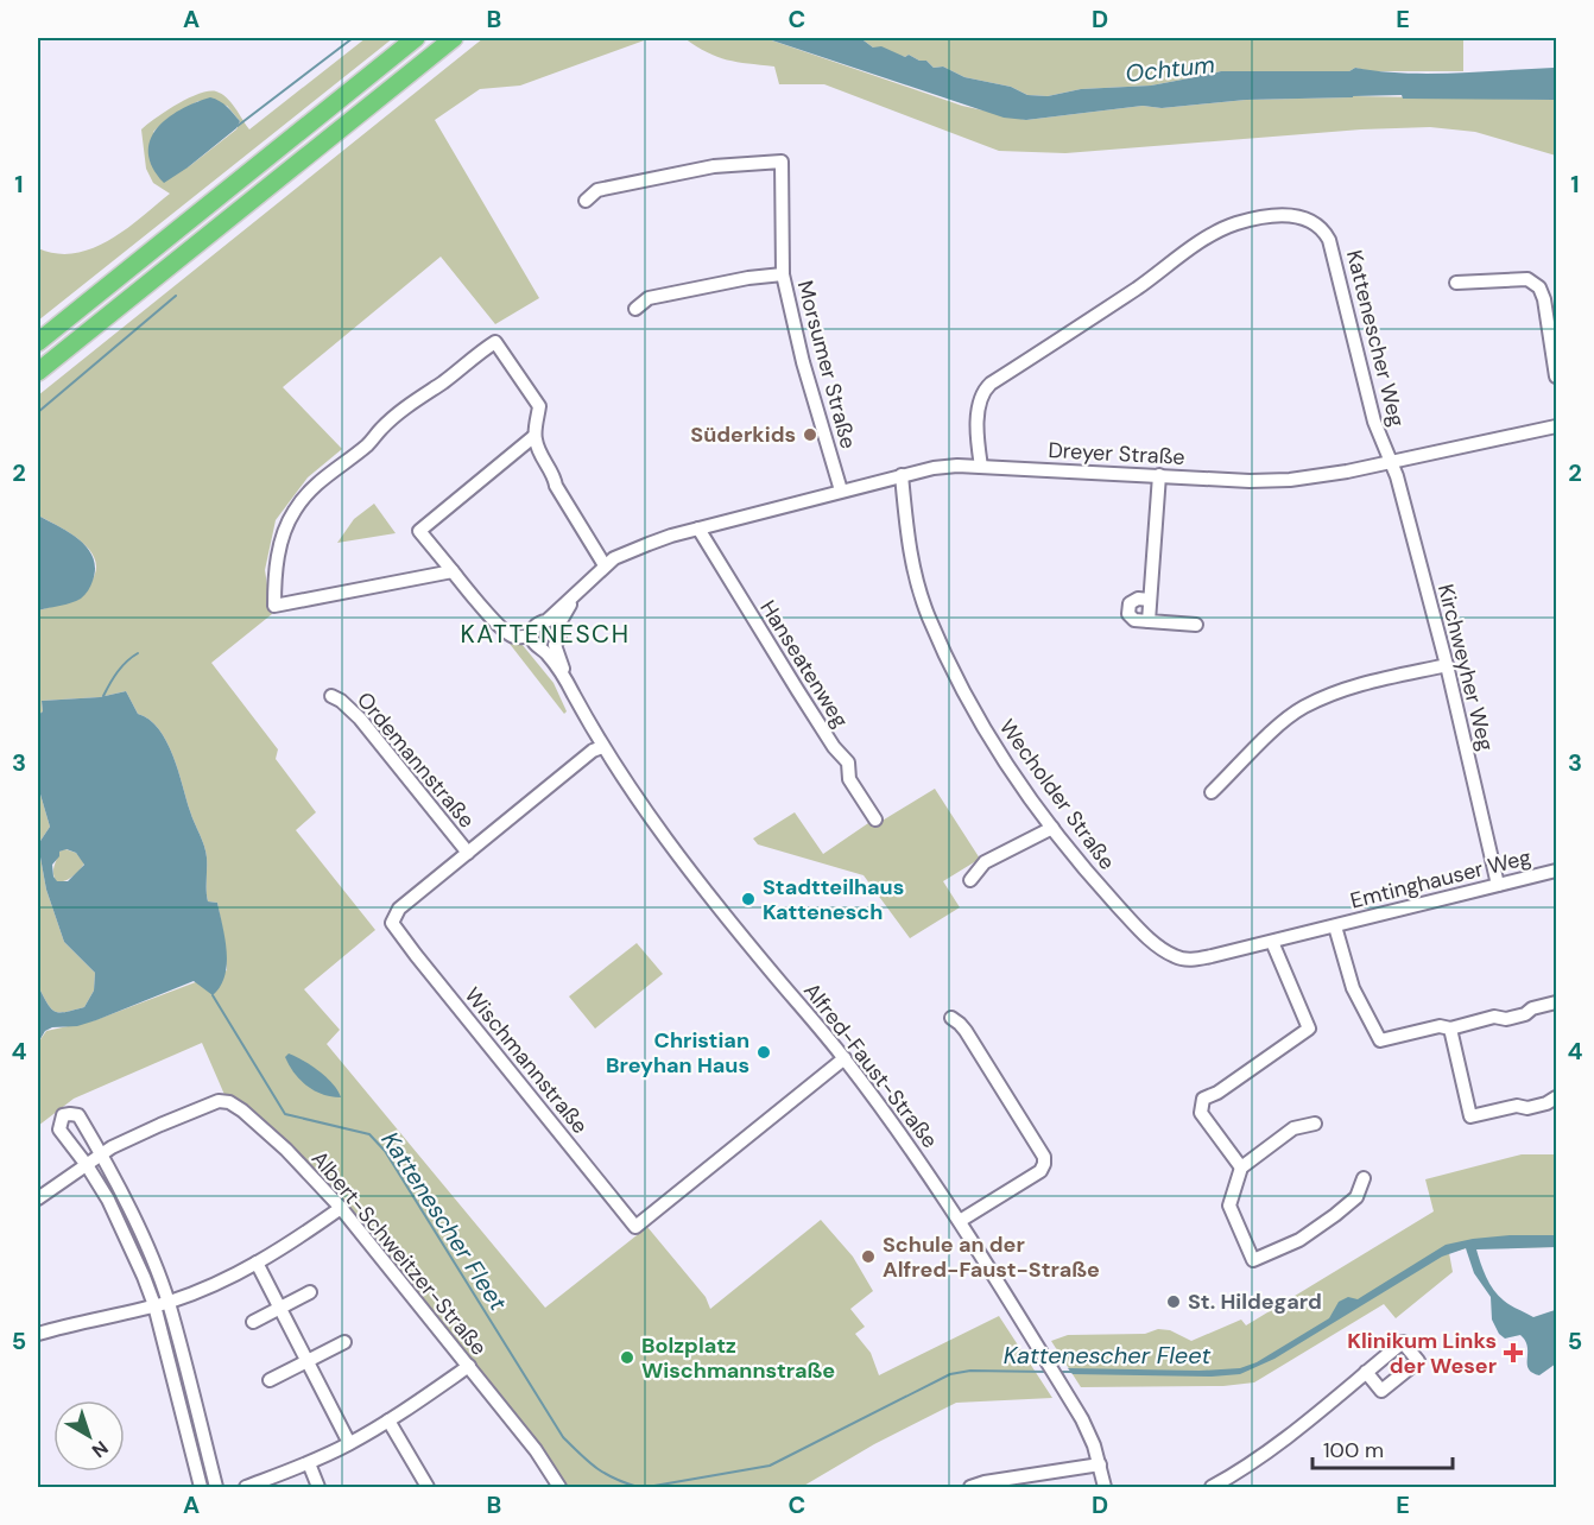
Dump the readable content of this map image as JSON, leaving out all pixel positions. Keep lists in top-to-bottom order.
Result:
{
  "streets": {
    "street": [
      "Kattenescher Weg",
      "Morsumer Straße",
      "Dreyer Straße",
      "Hanseatenweg",
      "Kirchweyher Weg",
      "Ordemannstraße",
      "Wecholder Straße",
      "Emtinghauser Weg",
      "Wischmannstraße",
      "Alfred-Faust-Straße",
      "Albert-Schweitzer-Straße"
    ]
  },
  "crossings": [
    ["Kattenescher Weg", "Dreyer Straße"],
    ["Kattenescher Weg", "Kirchweyher Weg"],
    ["Morsumer Straße", "Dreyer Straße"],
    ["Morsumer Straße", "Alfred-Faust-Straße"],
    ["Dreyer Straße", "Kirchweyher Weg"],
    ["Dreyer Straße", "Wecholder Straße"],
    ["Dreyer Straße", "Alfred-Faust-Straße"],
    ["Hanseatenweg", "Alfred-Faust-Straße"],
    ["Kirchweyher Weg", "Emtinghauser Weg"],
    ["Ordemannstraße", "Wischmannstraße"],
    ["Wecholder Straße", "Emtinghauser Weg"],
    ["Wischmannstraße", "Alfred-Faust-Straße"]
  ],
  "districts": ["KATTENESCH"],
  "water": ["Ochtum", "Kattenescher Fleet"],
  "places": {
    "other": [
      "Süderkids",
      "Stadtteilhaus Kattenesch",
      "Christian Breyhan Haus",
      "Schule an der Alfred-Faust-Straße",
      "St. Hildegard",
      "Bolzplatz Wischmannstraße"
    ],
    "health": ["Klinikum Links der Weser"]
  },
  "scale_bar": "100 m",
  "north": "bottom right",
  "grid": {
    "columns": [
      "A",
      "B",
      "C",
      "D",
      "E"
    ],
    "rows": [
      "1",
      "2",
      "3",
      "4",
      "5"
    ]
  }
}
